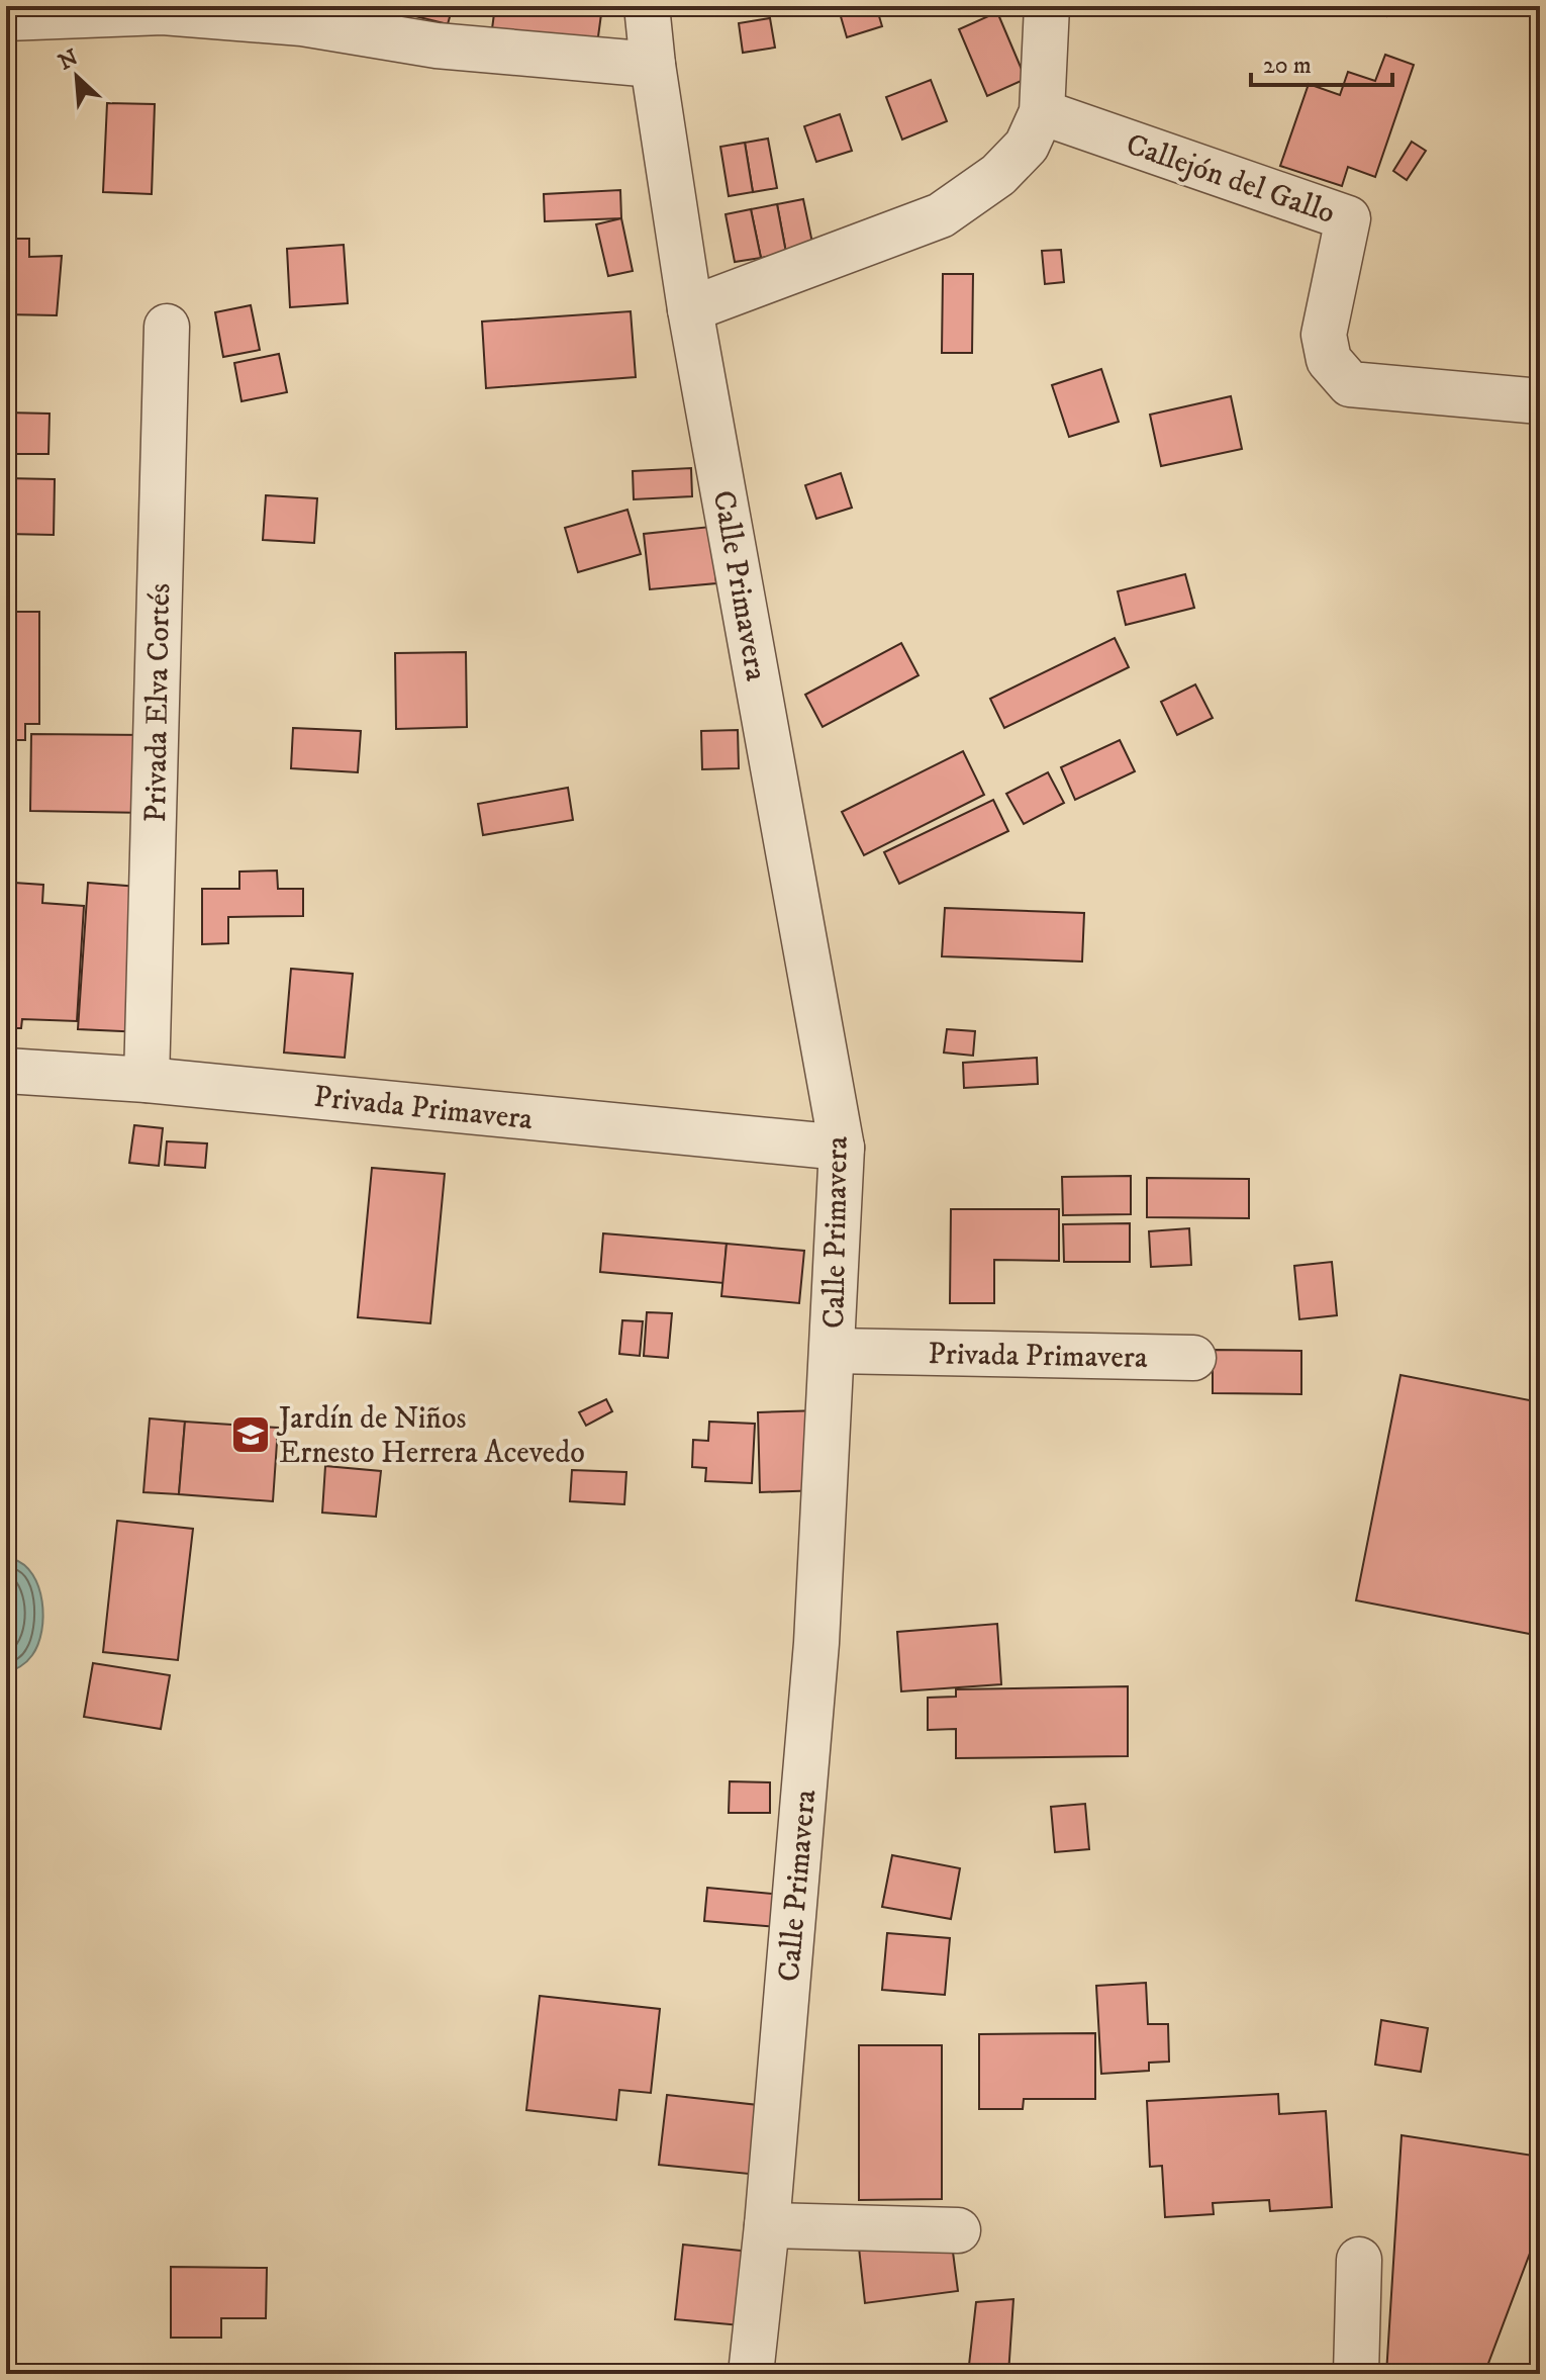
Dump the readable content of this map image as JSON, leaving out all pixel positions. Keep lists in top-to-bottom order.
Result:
{
  "streets": {
    "street": [
      "Callejón del Gallo",
      "Calle Primavera",
      "Privada Elva Cortés",
      "Privada Primavera"
    ]
  },
  "crossings": [
    ["Calle Primavera", "Privada Primavera"],
    ["Privada Elva Cortés", "Privada Primavera"]
  ],
  "places": {
    "school or university": ["Jardín de Niños Ernesto Herrera Acevedo"]
  },
  "scale_bar": "20 m",
  "north": "top left"
}
